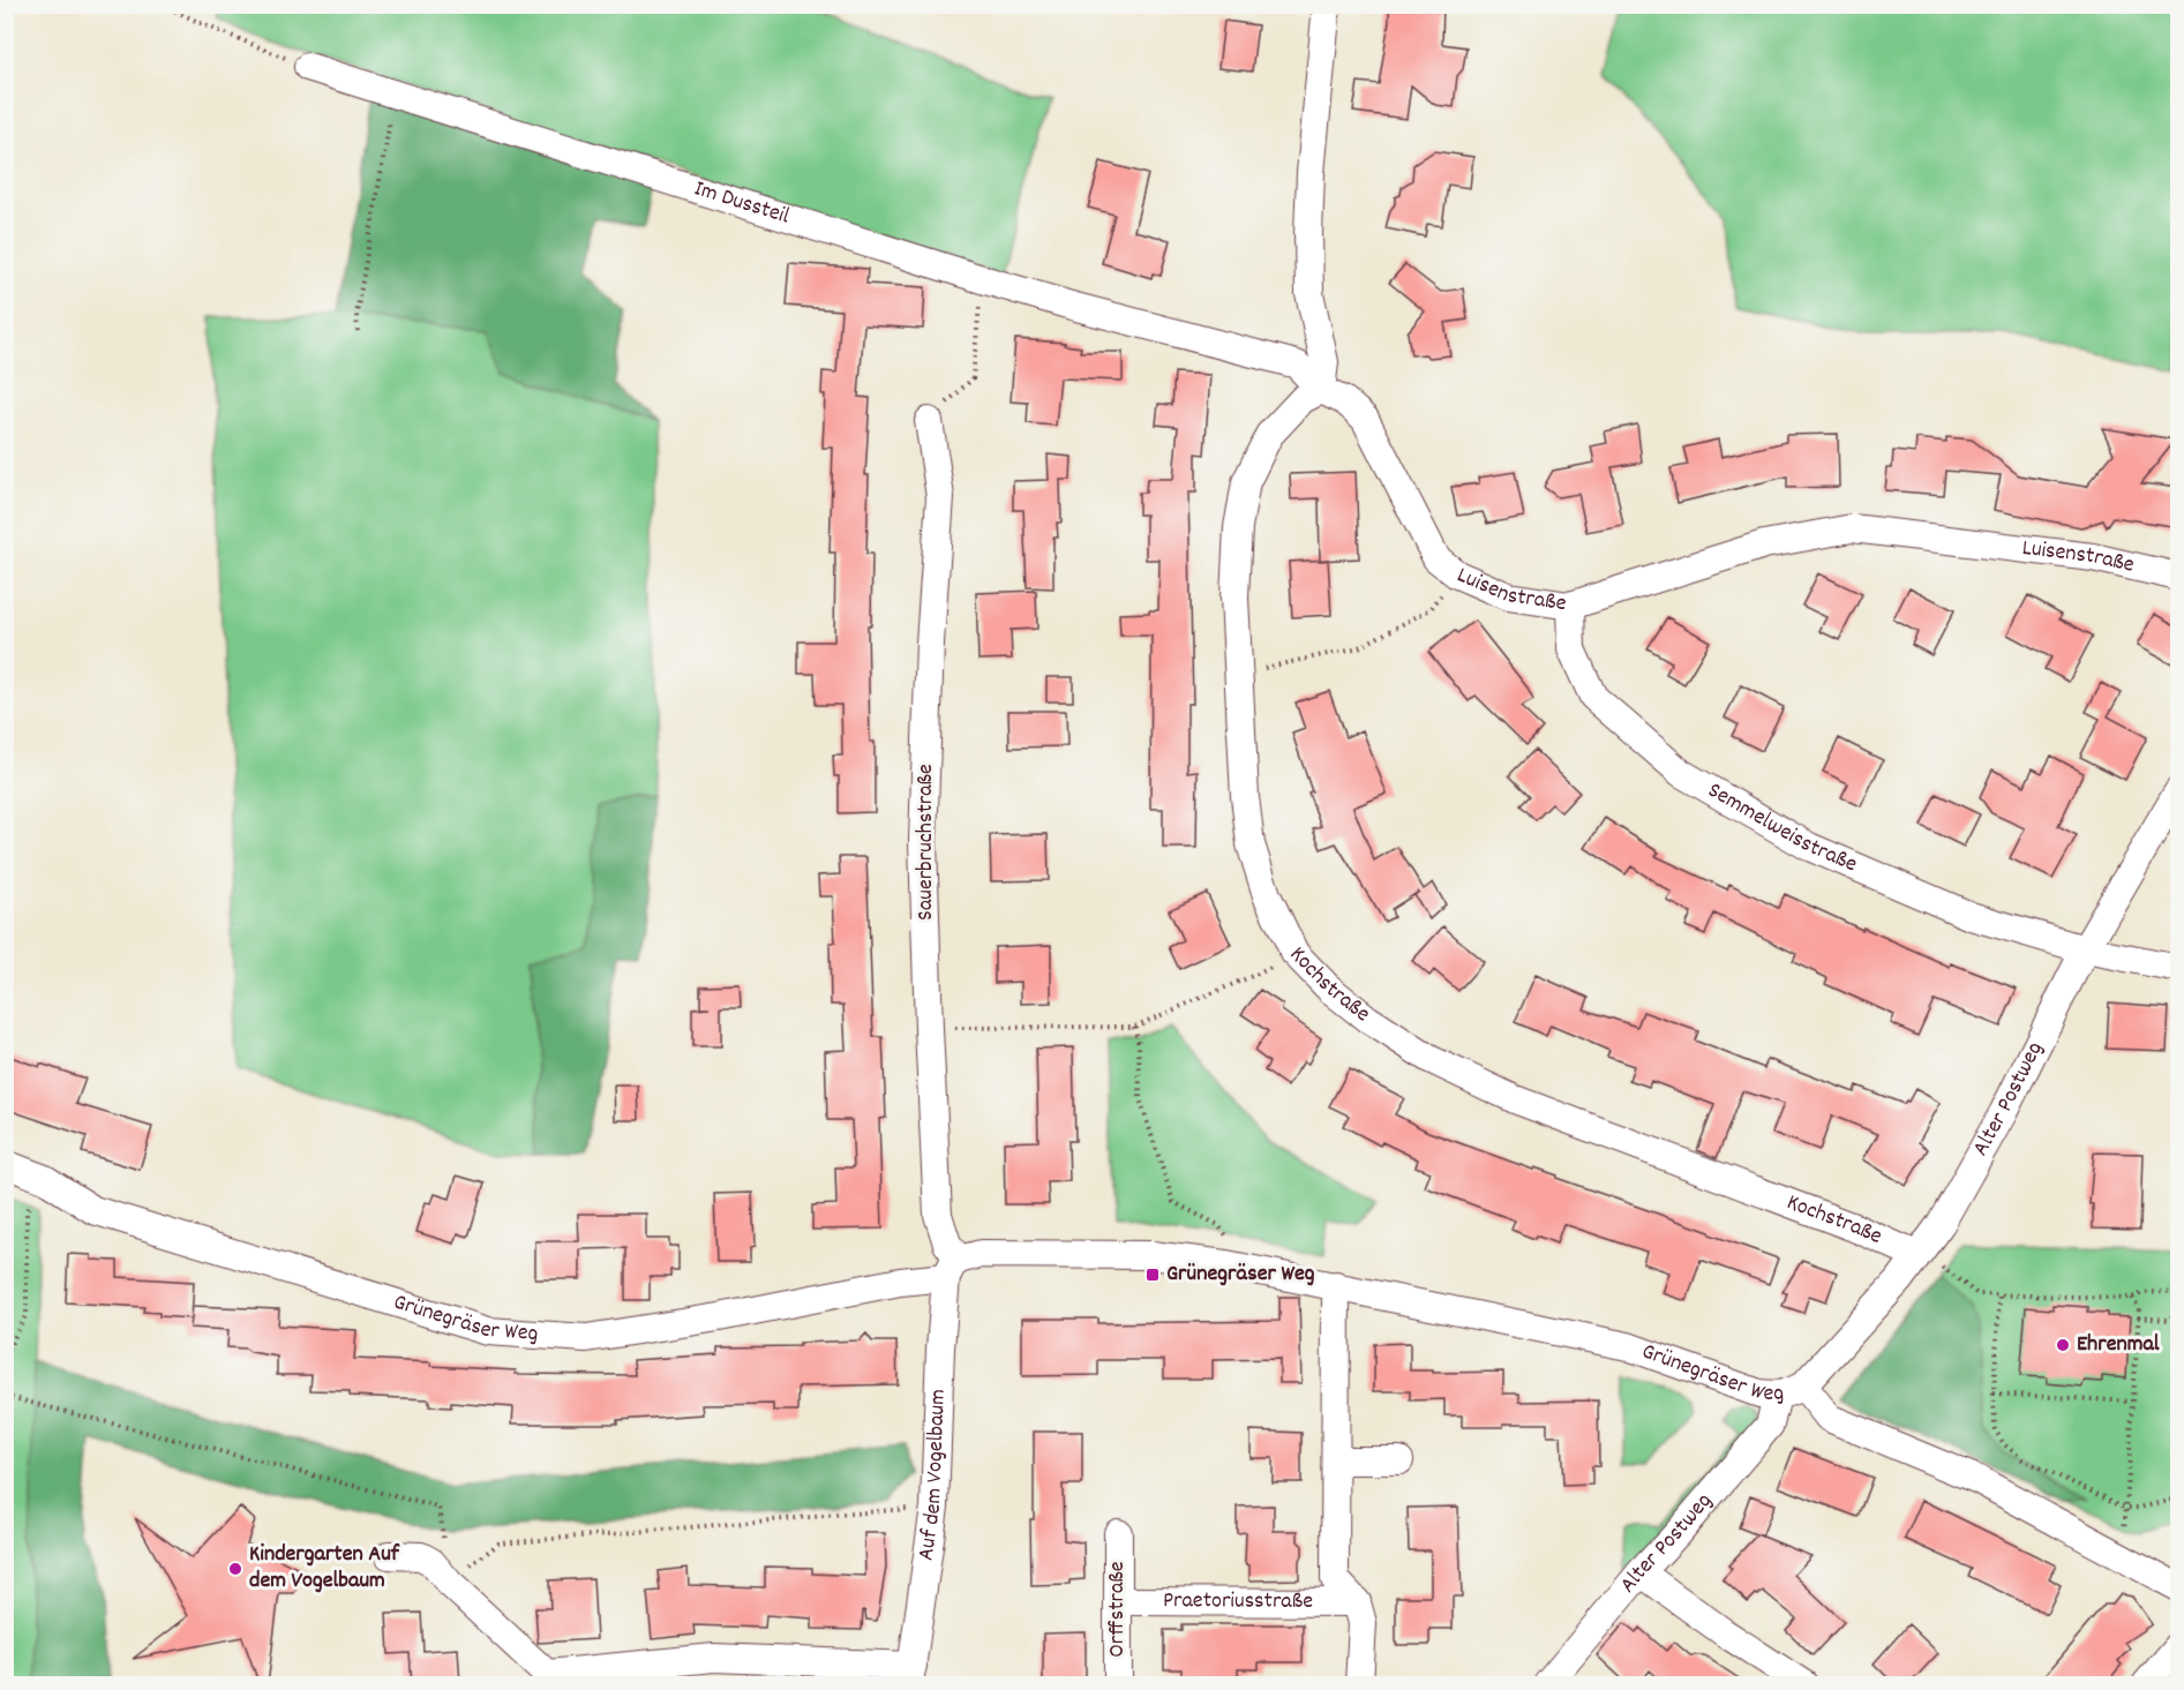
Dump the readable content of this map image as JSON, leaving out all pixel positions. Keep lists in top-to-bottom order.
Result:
{
  "streets": {
    "street": [
      "Im Dussteil",
      "Luisenstraße",
      "Semmelweisstraße",
      "Sauerbruchstraße",
      "Kochstraße",
      "Alter Postweg",
      "Grünegräser Weg",
      "Auf dem Vogelbaum",
      "Praetoriusstraße",
      "Orffstraße"
    ]
  },
  "crossings": [
    ["Im Dussteil", "Luisenstraße"],
    ["Im Dussteil", "Kochstraße"],
    ["Luisenstraße", "Semmelweisstraße"],
    ["Luisenstraße", "Kochstraße"],
    ["Semmelweisstraße", "Alter Postweg"],
    ["Sauerbruchstraße", "Grünegräser Weg"],
    ["Sauerbruchstraße", "Auf dem Vogelbaum"],
    ["Kochstraße", "Alter Postweg"],
    ["Alter Postweg", "Grünegräser Weg"],
    ["Grünegräser Weg", "Auf dem Vogelbaum"],
    ["Grünegräser Weg", "Praetoriusstraße"],
    ["Praetoriusstraße", "Orffstraße"]
  ],
  "places": {
    "transit": ["Grünegräser Weg"],
    "other": ["Ehrenmal", "Kindergarten Auf dem Vogelbaum"]
  }
}
